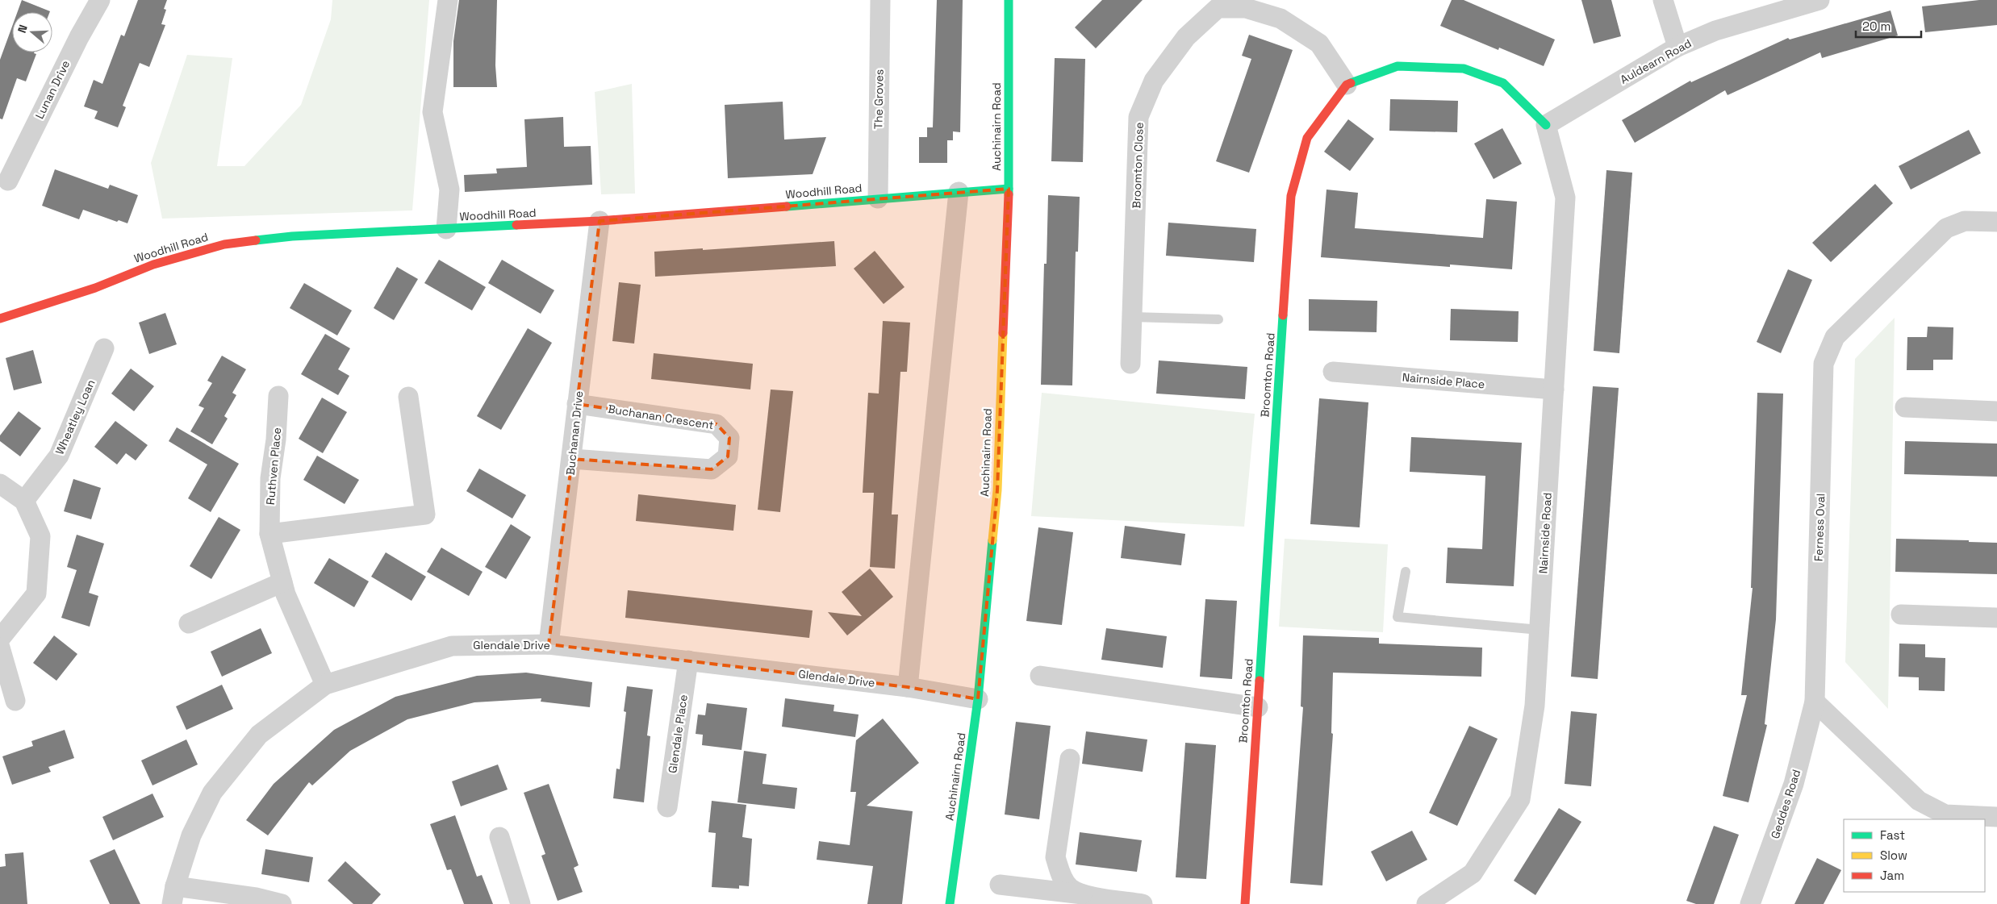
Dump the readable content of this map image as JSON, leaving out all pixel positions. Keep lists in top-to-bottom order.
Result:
{
  "streets": {
    "street": [
      "Auldearn Road",
      "Lunan Drive",
      "The Groves",
      "Auchinairn Road",
      "Broomton Close",
      "Woodhill Road",
      "Broomton Road",
      "Nairnside Place",
      "Wheatley Loan",
      "Buchanan Crescent",
      "Buchanan Drive",
      "Ruthven Place",
      "Ferness Oval",
      "Nairnside Road",
      "Glendale Drive",
      "Glendale Place",
      "Geddes Road"
    ]
  },
  "crossings": [
    ["Auldearn Road", "Nairnside Road"],
    ["The Groves", "Woodhill Road"],
    ["Auchinairn Road", "Woodhill Road"],
    ["Auchinairn Road", "Glendale Drive"],
    ["Broomton Close", "Broomton Road"],
    ["Woodhill Road", "Buchanan Drive"],
    ["Nairnside Place", "Nairnside Road"],
    ["Buchanan Crescent", "Buchanan Drive"],
    ["Buchanan Drive", "Glendale Drive"],
    ["Ruthven Place", "Glendale Drive"],
    ["Ferness Oval", "Geddes Road"],
    ["Glendale Drive", "Glendale Place"]
  ],
  "legend": ["Fast", "Slow", "Jam"],
  "scale_bar": "20 m",
  "north": "left"
}
